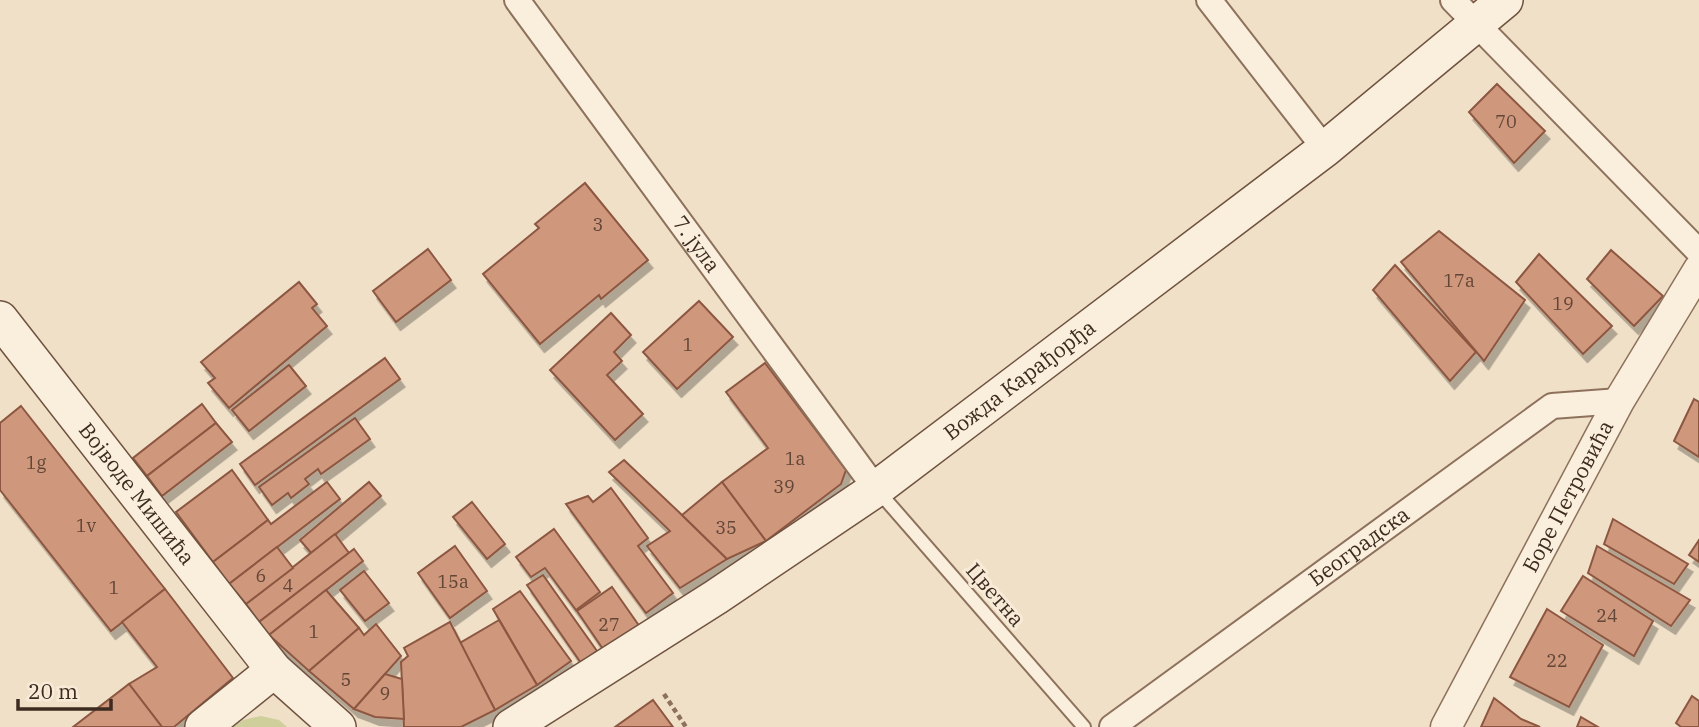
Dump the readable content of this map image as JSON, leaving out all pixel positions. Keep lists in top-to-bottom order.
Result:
{
  "streets": {
    "main road": ["Вожда Карађорђа", "Војводе Мишића"],
    "street": ["7. јула", "Боре Петровића", "Београдска"],
    "lane": ["Цветна"]
  },
  "crossings": [
    ["7. јула", "Вожда Карађорђа"],
    ["7. јула", "Цветна"],
    ["Вожда Карађорђа", "Цветна"],
    ["Боре Петровића", "Београдска"]
  ],
  "house_numbers": [
    "70",
    "3",
    "17a",
    "19",
    "1",
    "1a",
    "1g",
    "39",
    "1v",
    "35",
    "6",
    "15a",
    "4",
    "1",
    "24",
    "27",
    "1",
    "22",
    "5",
    "9"
  ],
  "scale_bar": "20 m"
}
